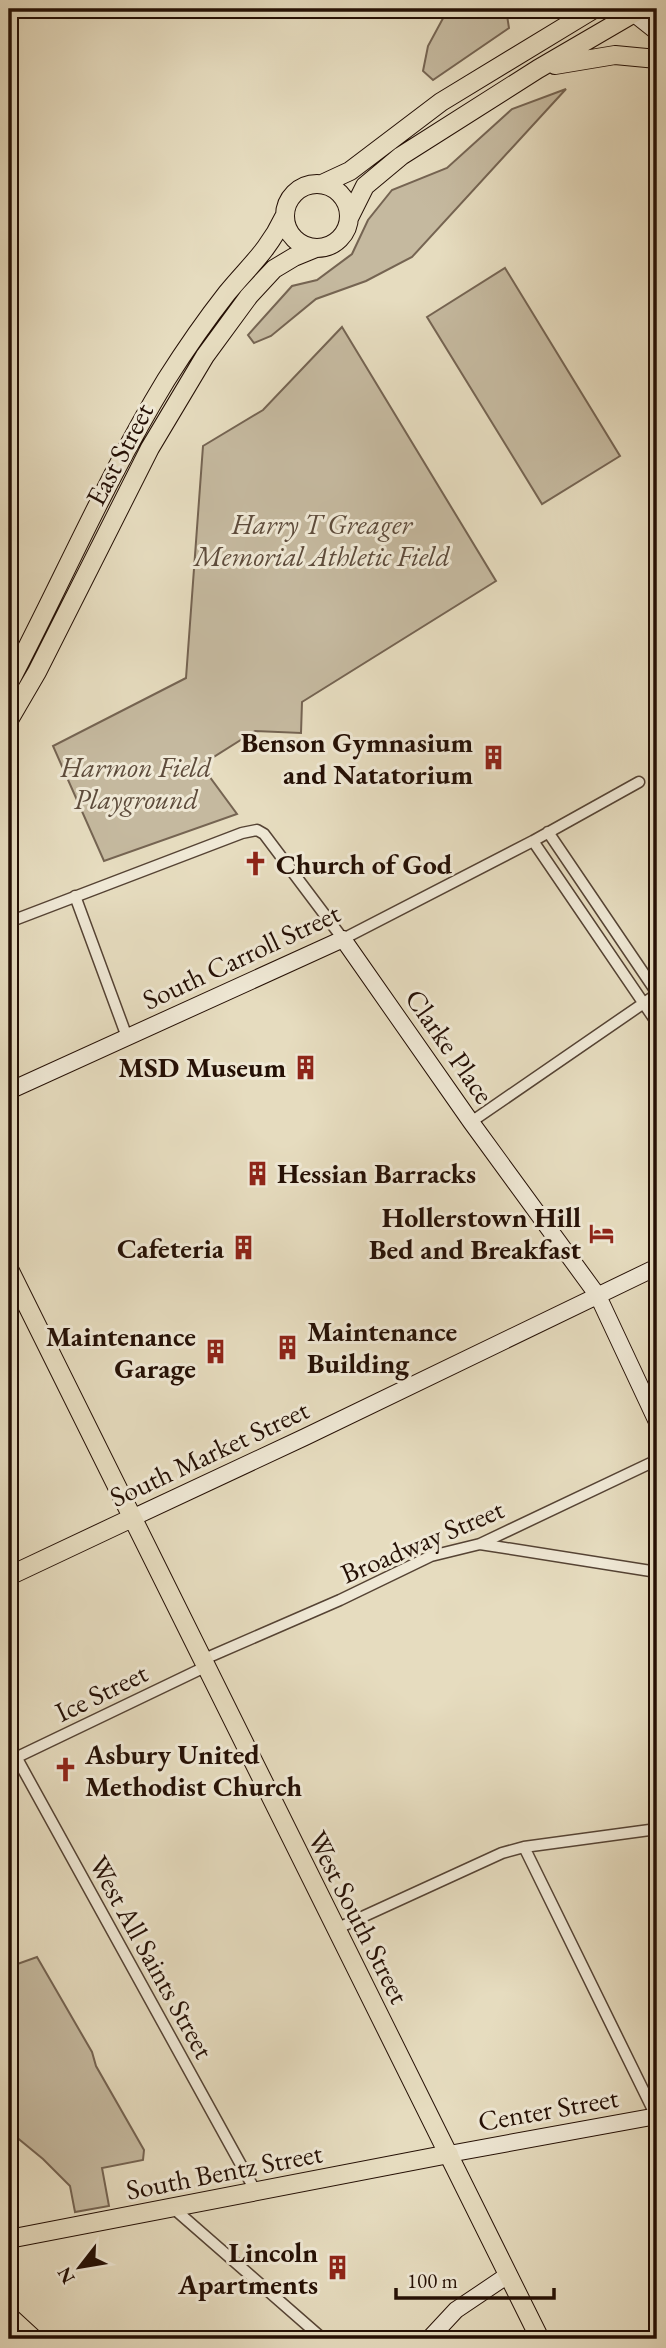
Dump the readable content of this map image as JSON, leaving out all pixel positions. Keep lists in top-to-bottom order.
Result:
{
  "streets": {
    "main road": [
      "East Street",
      "South Market Street",
      "West South Street",
      "South Bentz Street"
    ],
    "street": [
      "South Carroll Street",
      "Clarke Place",
      "Broadway Street",
      "Ice Street",
      "West All Saints Street",
      "Center Street"
    ]
  },
  "crossings": [
    ["South Carroll Street", "Clarke Place"],
    ["Clarke Place", "South Market Street"],
    ["South Market Street", "West South Street"],
    ["Broadway Street", "Ice Street"],
    ["Broadway Street", "West South Street"],
    ["Ice Street", "West South Street"],
    ["Ice Street", "West All Saints Street"],
    ["West South Street", "Center Street"],
    ["West South Street", "South Bentz Street"],
    ["West All Saints Street", "South Bentz Street"],
    ["Center Street", "South Bentz Street"]
  ],
  "parks": ["Harry T Greager Memorial Athletic Field", "Harmon Field Playground"],
  "places": {
    "building": [
      "Benson Gymnasium and Natatorium",
      "MSD Museum",
      "Hessian Barracks",
      "Cafeteria",
      "Maintenance Building",
      "Maintenance Garage",
      "Lincoln Apartments"
    ],
    "church": ["Church of God", "Asbury United Methodist Church"],
    "hotel": ["Hollerstown Hill Bed and Breakfast"]
  },
  "scale_bar": "100 m",
  "north": "bottom left"
}
